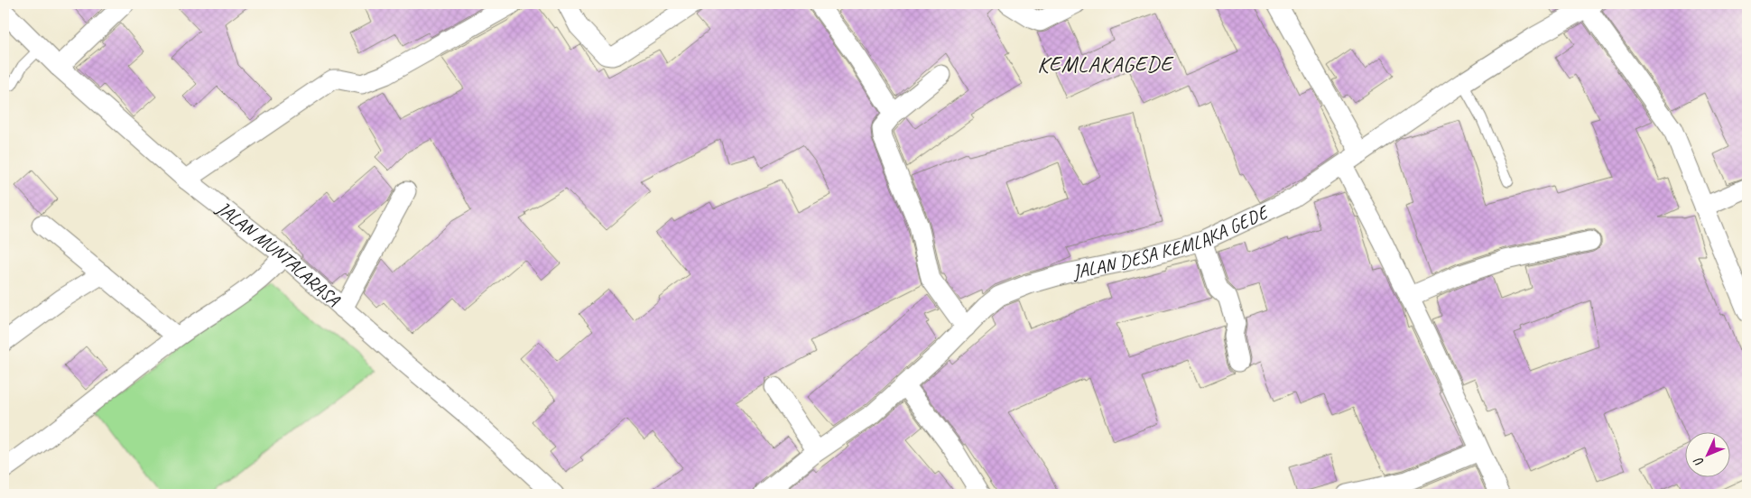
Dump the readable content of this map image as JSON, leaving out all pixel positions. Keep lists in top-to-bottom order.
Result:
{
  "streets": {
    "street": ["JALAN DESA KEMLAKA GEDE", "JALAN MUNTALARASA"]
  },
  "districts": ["KEMLAKAGEDE"],
  "north": "bottom left"
}
